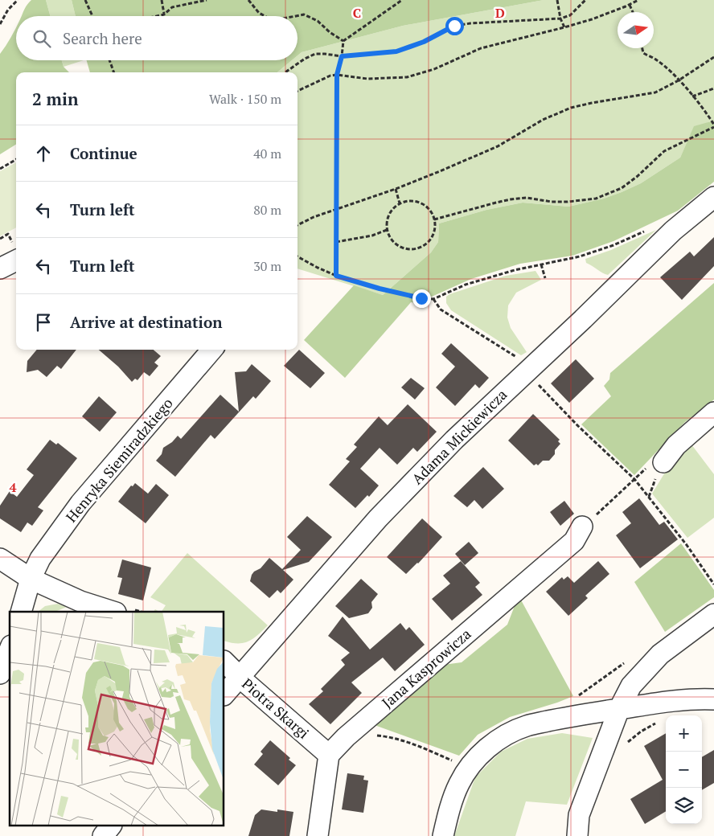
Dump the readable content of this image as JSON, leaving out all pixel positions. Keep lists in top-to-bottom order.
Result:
{
  "streets": {
    "street": [
      "Adama Mickiewicza",
      "Henryka Siemiradzkiego",
      "Jana Kasprowicza",
      "Piotra Skargi"
    ]
  },
  "crossings": [
    ["Adama Mickiewicza", "Piotra Skargi"],
    ["Jana Kasprowicza", "Piotra Skargi"]
  ],
  "north": "right",
  "page": {
    "search": "Search here",
    "heading": ["2 min", "Walk · 150 m"],
    "list": [
      ["Continue", "40 m"],
      ["Turn left", "80 m"],
      ["Turn left", "30 m"],
      "Arrive at destination"
    ],
    "map_buttons": ["+", "−"]
  },
  "grid": {
    "columns": ["C", "D"],
    "rows": ["4"]
  }
}
